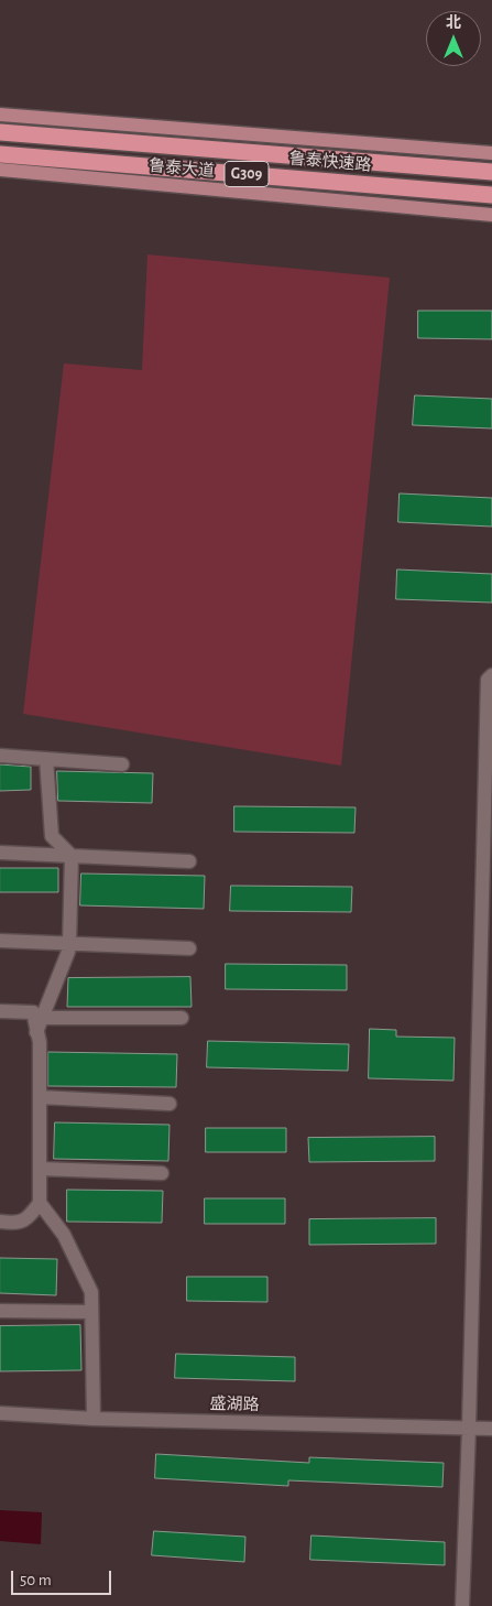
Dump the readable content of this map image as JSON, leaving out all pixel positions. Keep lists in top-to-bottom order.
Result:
{
  "streets": {
    "highway": ["鲁泰快速路", "G309"],
    "main road": ["鲁泰大道"],
    "street": ["盛湖路"]
  },
  "scale_bar": "50 m",
  "north": "top"
}
